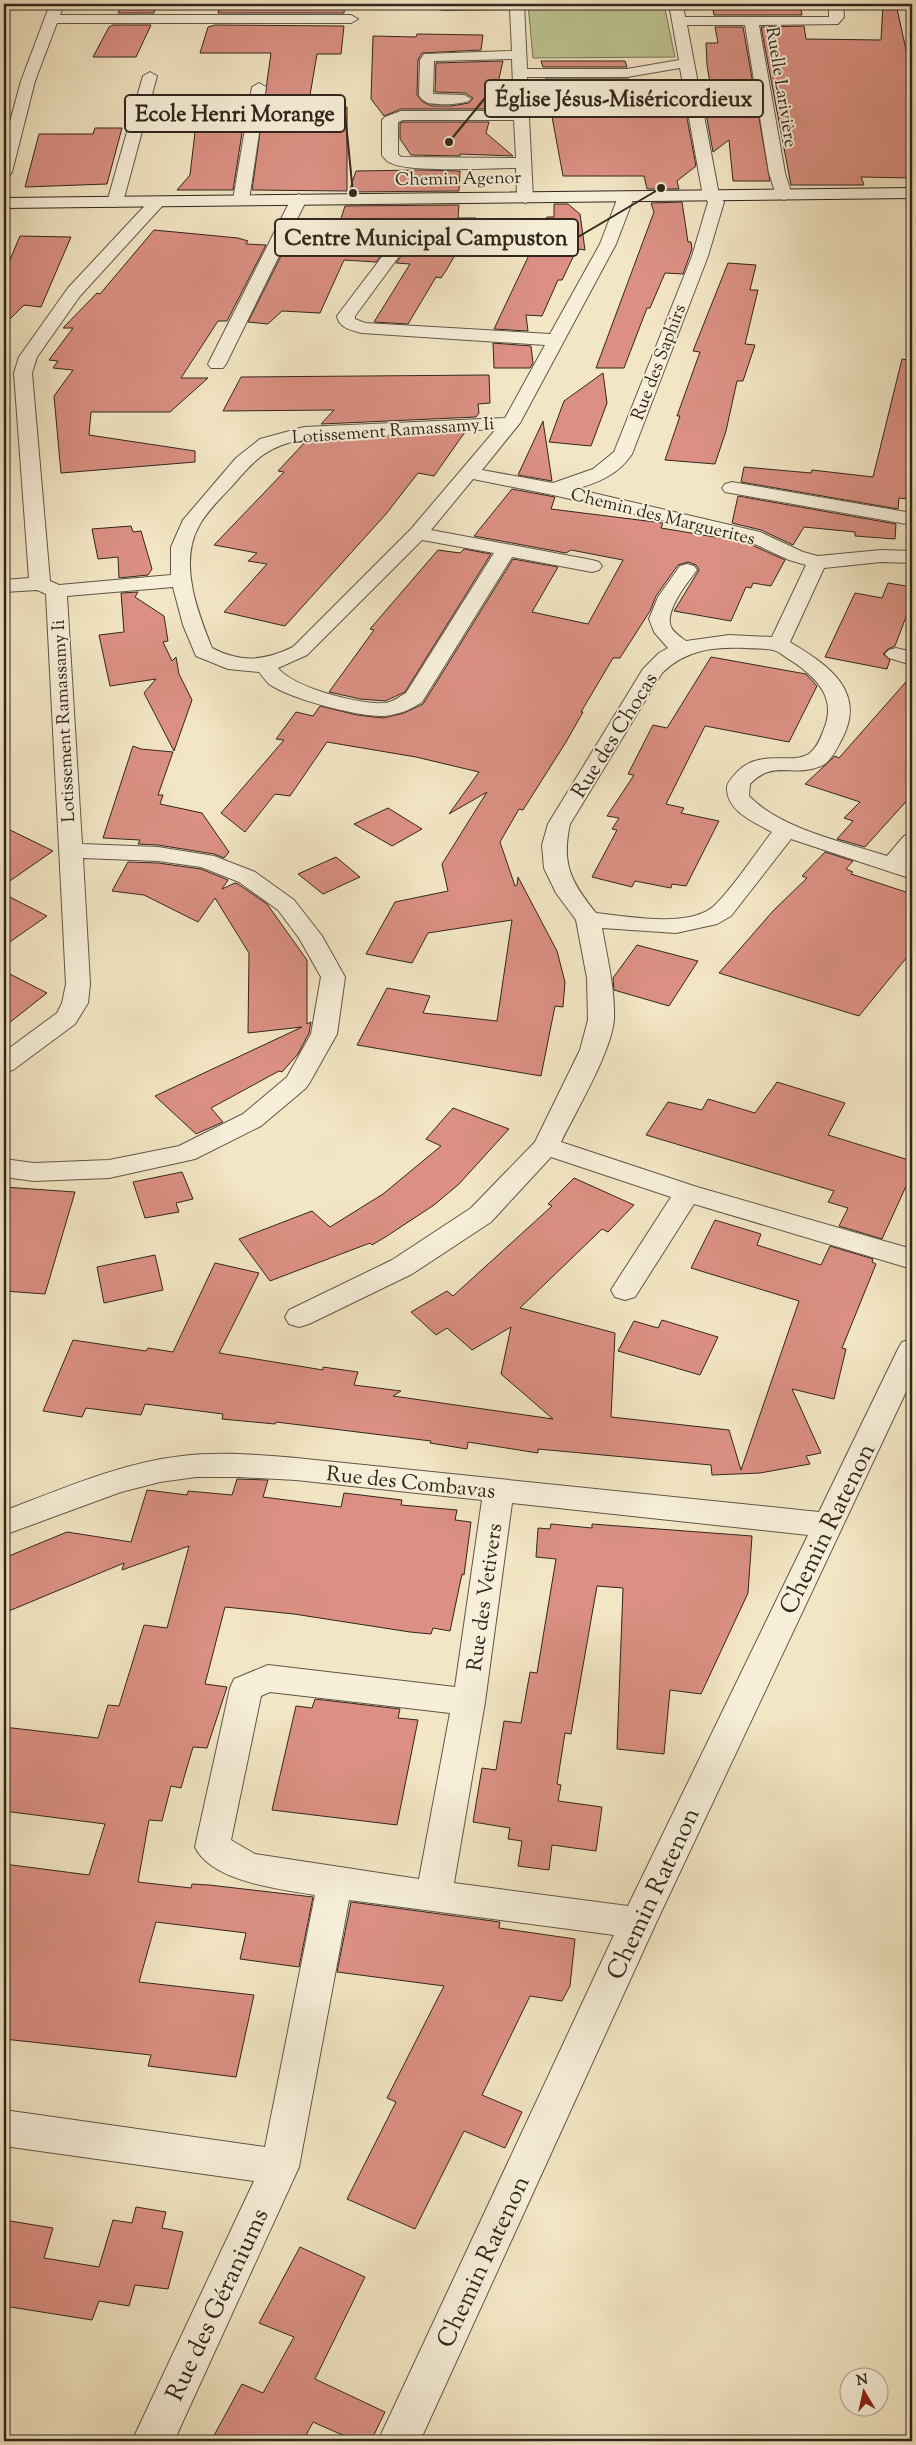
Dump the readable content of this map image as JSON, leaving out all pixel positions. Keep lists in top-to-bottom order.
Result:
{
  "streets": {
    "street": [
      "Ruelle Larivière",
      "Chemin Agenor",
      "Rue des Saphirs",
      "Lotissement Ramassamy Ii",
      "Chemin des Marguerites",
      "Rue des Chocas",
      "Rue des Combavas",
      "Chemin Ratenon",
      "Rue des Vetivers",
      "Rue des Géraniums"
    ]
  },
  "crossings": [
    ["Ruelle Larivière", "Chemin Agenor"],
    ["Chemin Agenor", "Rue des Saphirs"],
    ["Chemin Agenor", "Lotissement Ramassamy Ii"],
    ["Rue des Saphirs", "Chemin des Marguerites"],
    ["Lotissement Ramassamy Ii", "Chemin des Marguerites"],
    ["Rue des Combavas", "Chemin Ratenon"],
    ["Rue des Combavas", "Rue des Vetivers"],
    ["Chemin Ratenon", "Rue des Vetivers"],
    ["Rue des Vetivers", "Rue des Géraniums"]
  ],
  "places": ["Église Jésus-Miséricordieux", "Centre Municipal Campuston", "Ecole Henri Morange"],
  "north": "top"
}
